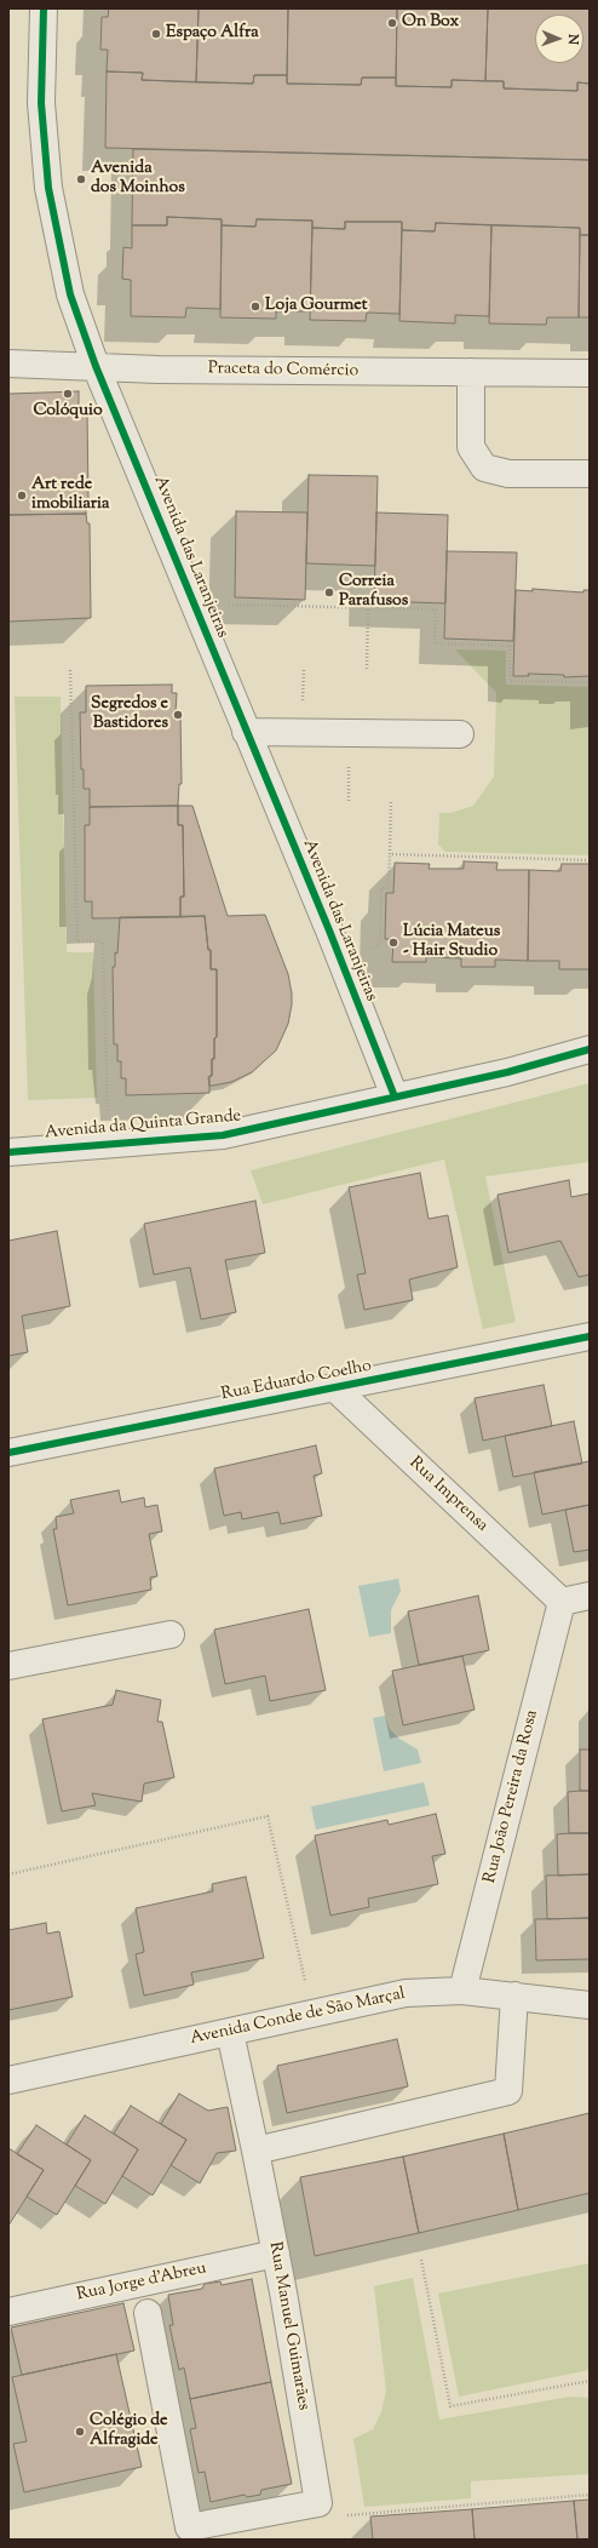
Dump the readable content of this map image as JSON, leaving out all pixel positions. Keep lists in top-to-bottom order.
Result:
{
  "streets": {
    "street": [
      "Praceta do Comércio",
      "Avenida das Laranjeiras",
      "Avenida da Quinta Grande",
      "Rua Eduardo Coelho",
      "Rua Imprensa",
      "Rua João Pereira da Rosa",
      "Avenida Conde de São Marçal",
      "Rua Jorge d'Abreu",
      "Rua Manuel Guimarães"
    ]
  },
  "crossings": [
    ["Praceta do Comércio", "Avenida das Laranjeiras"],
    ["Avenida das Laranjeiras", "Avenida da Quinta Grande"],
    ["Rua Eduardo Coelho", "Rua Imprensa"],
    ["Rua Imprensa", "Rua João Pereira da Rosa"],
    ["Rua João Pereira da Rosa", "Avenida Conde de São Marçal"],
    ["Avenida Conde de São Marçal", "Rua Manuel Guimarães"],
    ["Rua Jorge d'Abreu", "Rua Manuel Guimarães"]
  ],
  "places": [
    "On Box",
    "Espaço Alfra",
    "Avenida dos Moinhos",
    "Loja Gourmet",
    "Colóquio",
    "Art rede imobiliaria",
    "Correia Parafusos",
    "Segredos e Bastidores",
    "Lúcia Mateus - Hair Studio",
    "Colégio de Alfragide"
  ],
  "north": "right"
}
